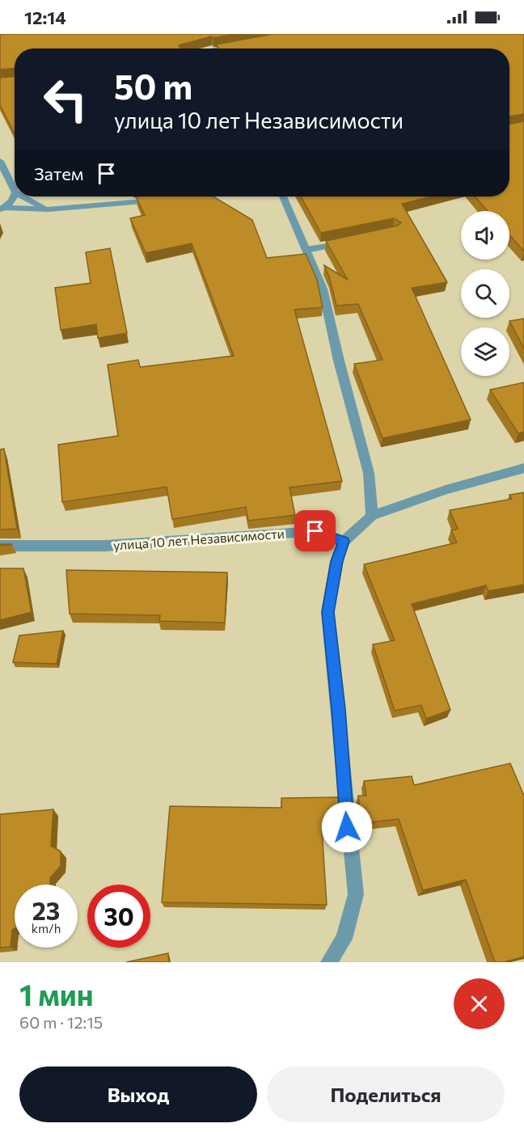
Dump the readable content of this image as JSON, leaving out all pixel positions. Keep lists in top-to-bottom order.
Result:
{
  "streets": {
    "street": ["улица 10 лет Независимости"]
  },
  "page": {
    "status": "12:14",
    "turn": ["50 m", "улица 10 лет Независимости"],
    "then": "Затем",
    "speed": "23 km/h",
    "limit": "30",
    "heading": ["1 мин", "60 m · 12:15"],
    "buttons": ["Выход", "Поделиться"]
  }
}
